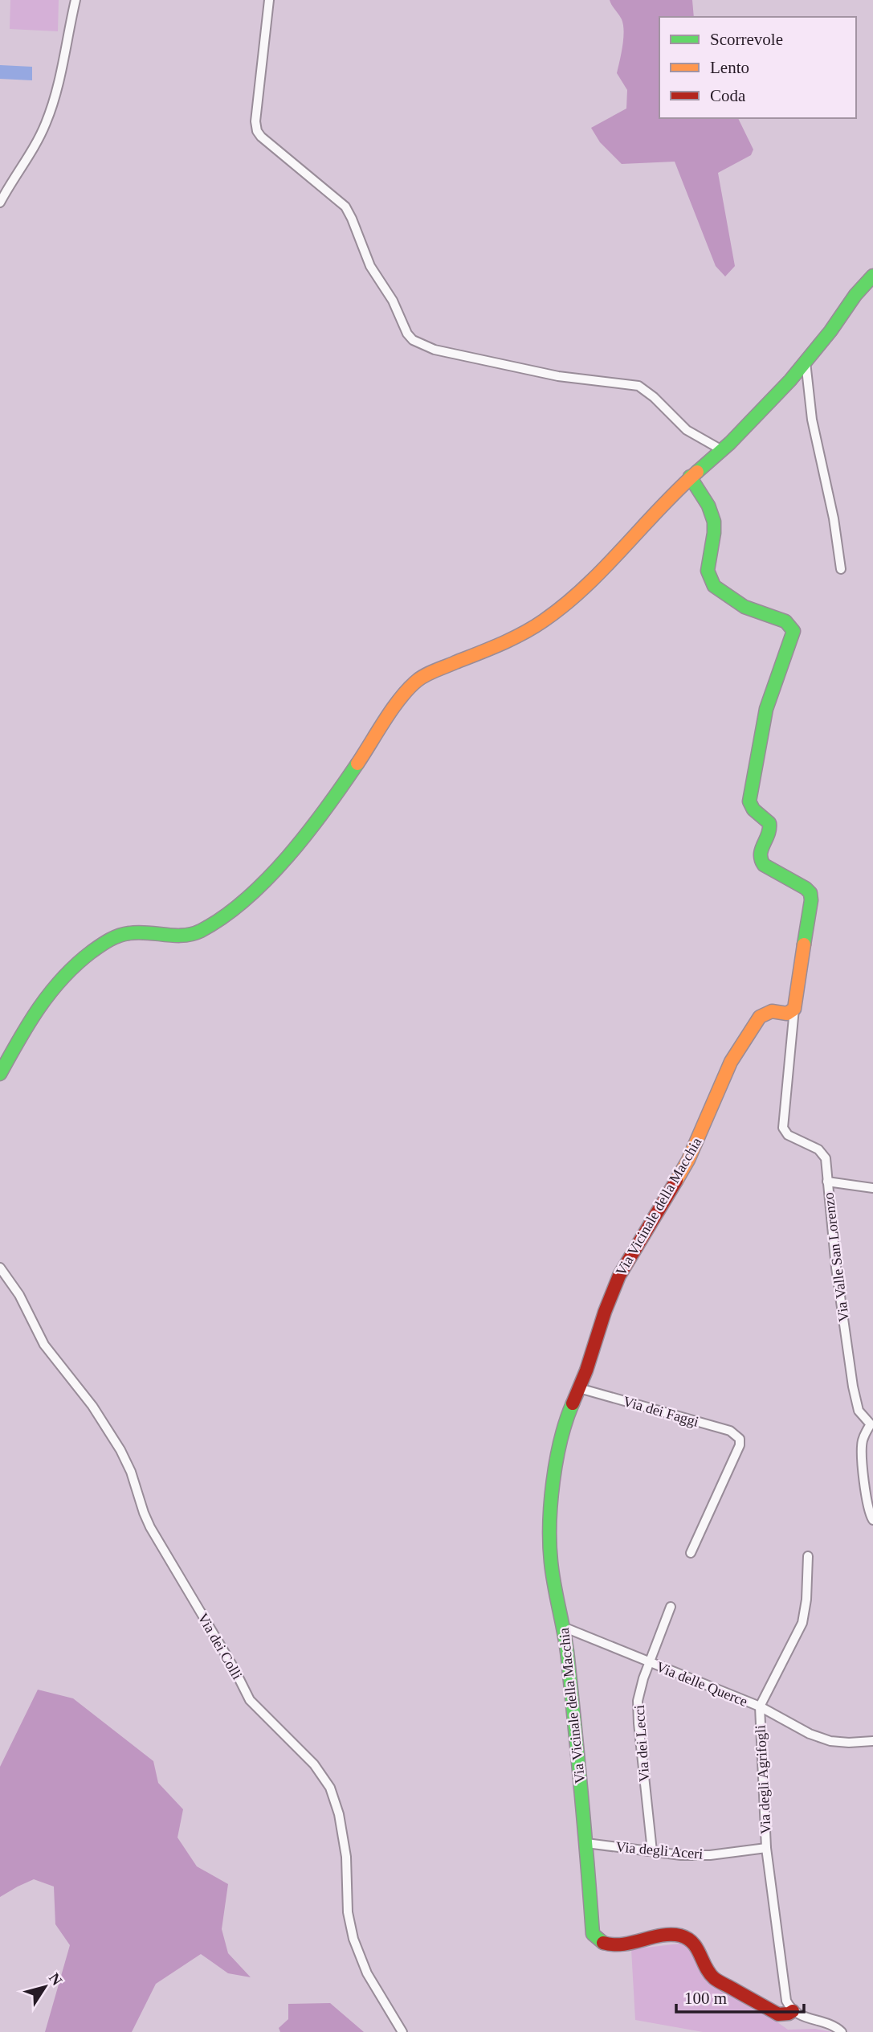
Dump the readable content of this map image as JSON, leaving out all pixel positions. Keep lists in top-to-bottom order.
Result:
{
  "streets": {
    "street": [
      "Via Vicinale della Macchia",
      "Via Valle San Lorenzo",
      "Via dei Faggi",
      "Via dei Colli",
      "Via delle Querce",
      "Via dei Lecci",
      "Via degli Agrifogli",
      "Via degli Aceri"
    ]
  },
  "crossings": [
    ["Via Vicinale della Macchia", "Via Valle San Lorenzo"],
    ["Via Vicinale della Macchia", "Via dei Faggi"],
    ["Via Vicinale della Macchia", "Via delle Querce"],
    ["Via Vicinale della Macchia", "Via degli Agrifogli"],
    ["Via Vicinale della Macchia", "Via degli Aceri"],
    ["Via delle Querce", "Via dei Lecci"],
    ["Via delle Querce", "Via degli Agrifogli"],
    ["Via dei Lecci", "Via degli Aceri"],
    ["Via degli Agrifogli", "Via degli Aceri"]
  ],
  "legend": ["Scorrevole", "Lento", "Coda"],
  "scale_bar": "100 m",
  "north": "top right"
}
